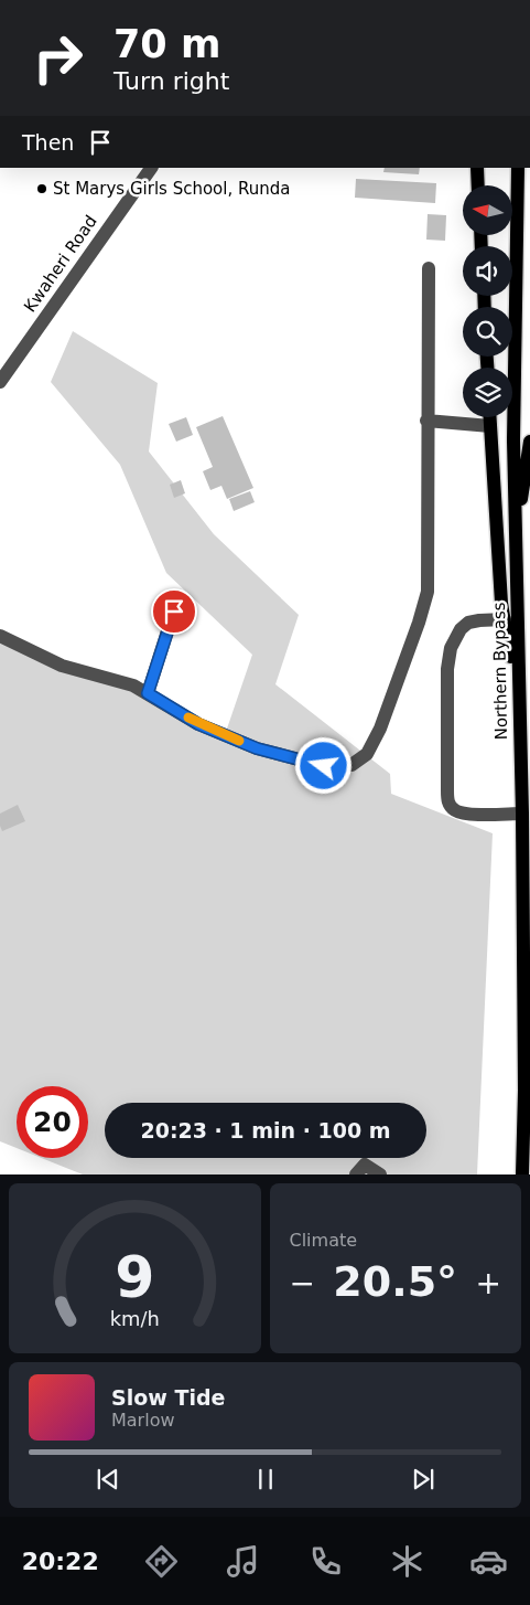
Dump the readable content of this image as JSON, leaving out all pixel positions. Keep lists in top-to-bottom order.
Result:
{
  "streets": {
    "main road": ["Northern Bypass"],
    "street": ["Kwaheri Road"]
  },
  "places": ["St Marys Girls School, Runda"],
  "north": "left",
  "page": {
    "turn": ["70 m", "Turn right"],
    "then": "Then",
    "limit": "20",
    "trip": "20:23 · 1 min · 100 m",
    "tile": "Climate",
    "heat": ["−", "20.5°", "+"],
    "song": ["Slow Tide", "Marlow"],
    "tabs": "20:22",
    "gauge": ["9", "km/h"]
  }
}
